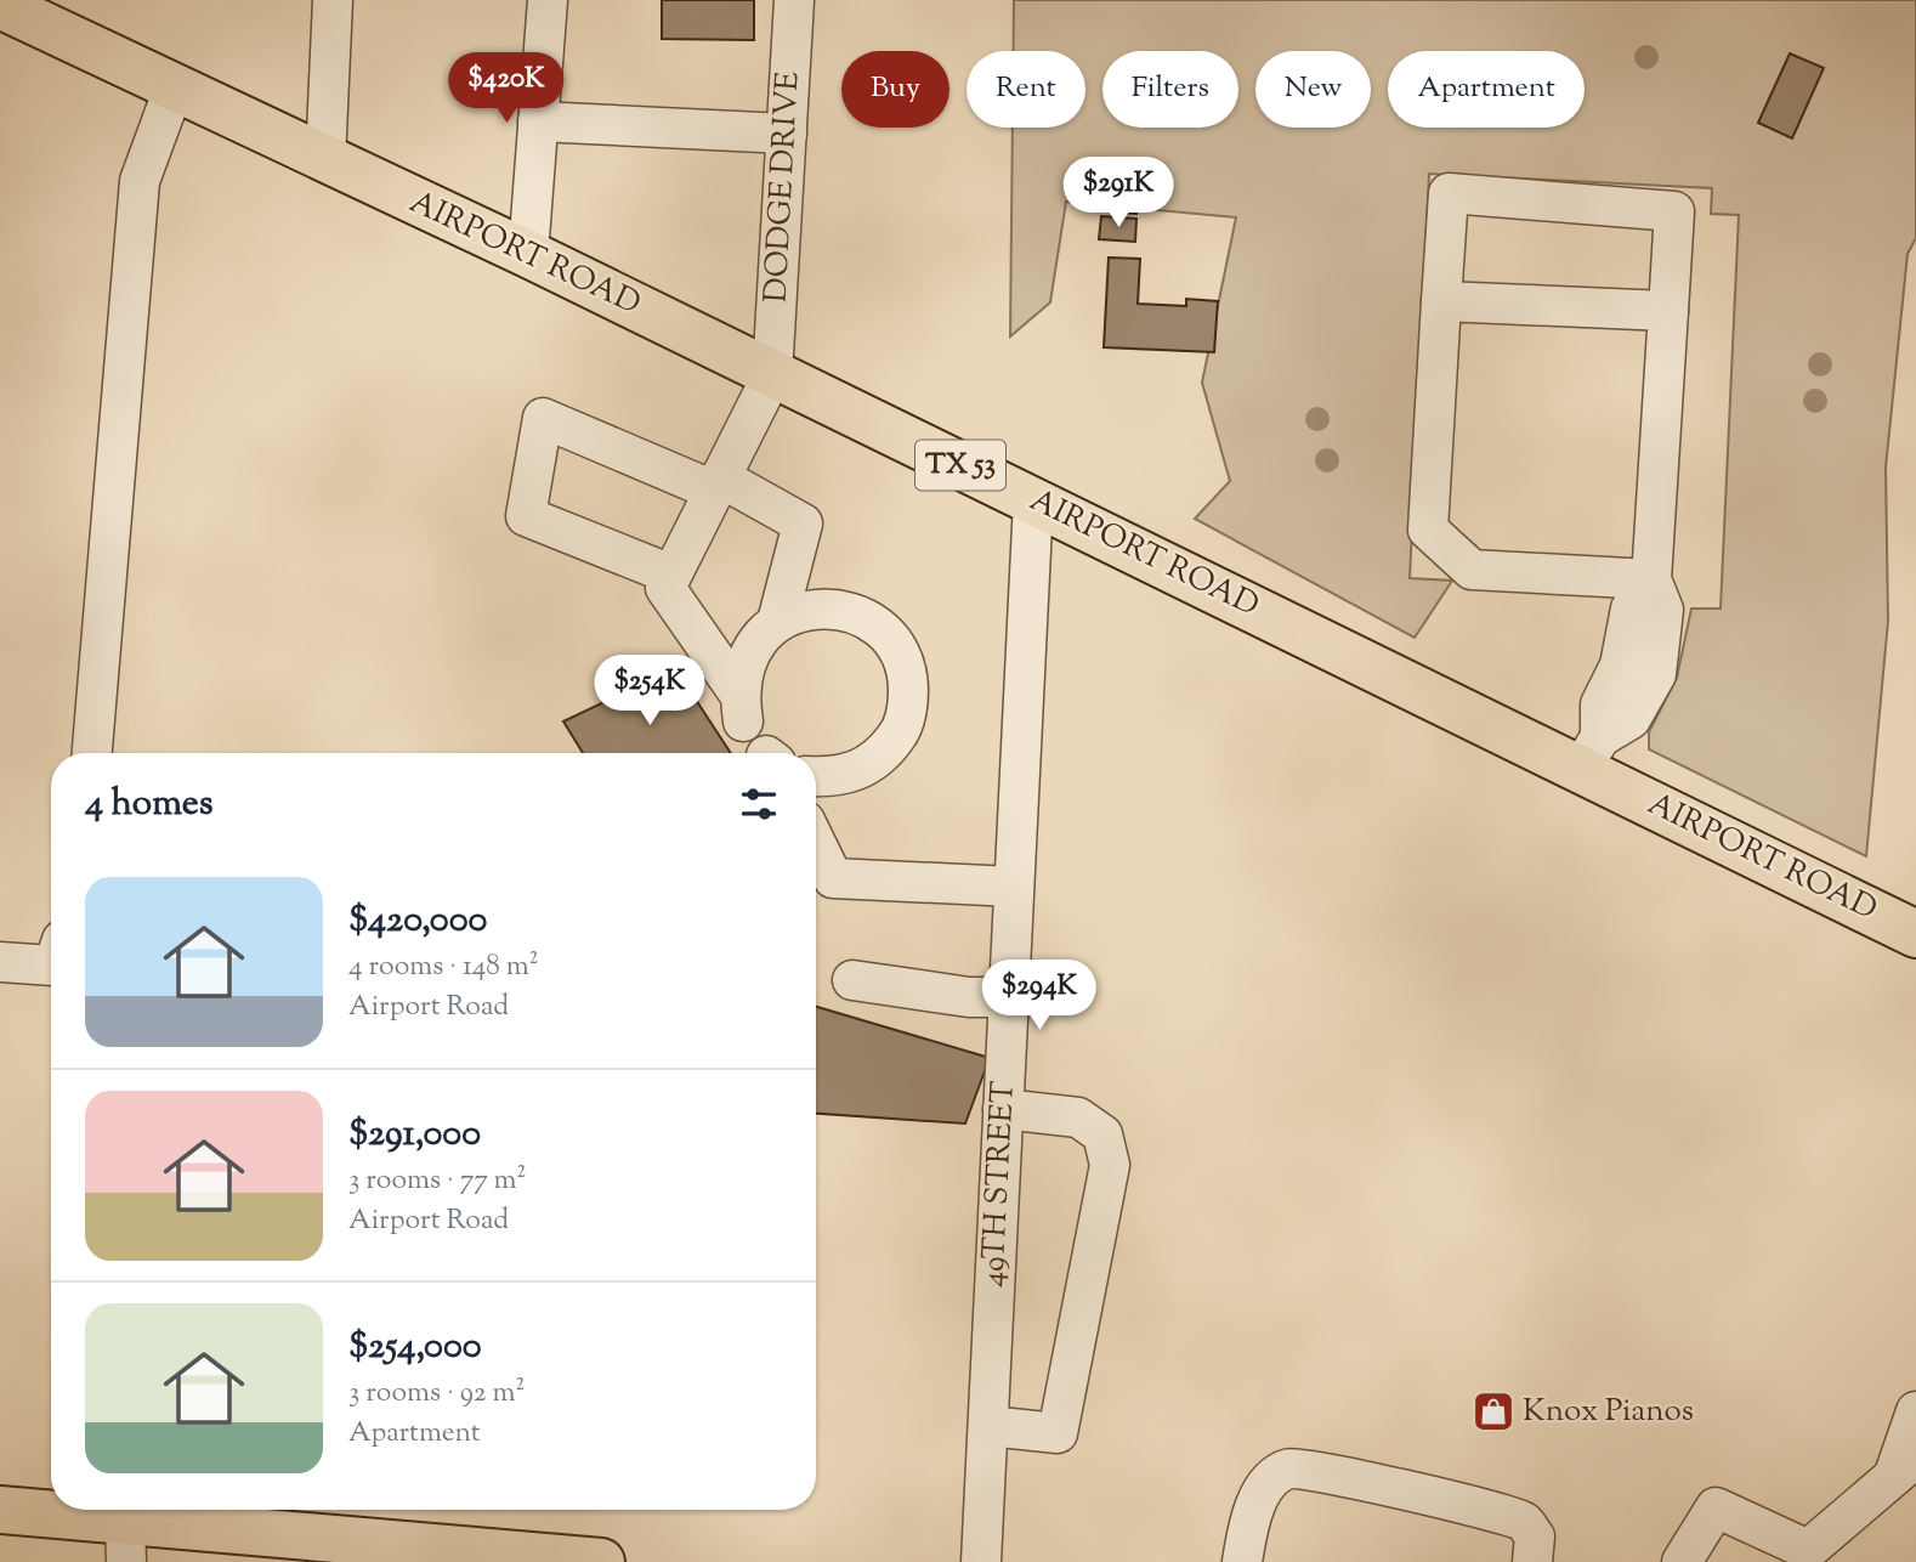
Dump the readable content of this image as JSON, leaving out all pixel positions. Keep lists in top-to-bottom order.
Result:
{
  "streets": {
    "main road": ["AIRPORT ROAD", "TX 53"],
    "street": ["DODGE DRIVE", "49TH STREET"]
  },
  "crossings": [
    ["DODGE DRIVE", "AIRPORT ROAD"],
    ["AIRPORT ROAD", "49TH STREET"]
  ],
  "places": {
    "shop": ["Knox Pianos"]
  },
  "page": {
    "chip": [
      "Buy",
      "Rent",
      "Filters",
      "New",
      "Apartment"
    ],
    "price": [
      "$420K",
      "$291K",
      "$254K",
      "$294K"
    ],
    "heading": "4 homes",
    "list": [
      {
        "name": "$420,000",
        "note": "4 rooms · 148 m² · Airport Road"
      },
      {
        "name": "$291,000",
        "note": "3 rooms · 77 m² · Airport Road"
      },
      {
        "name": "$254,000",
        "note": "3 rooms · 92 m² · Apartment"
      }
    ]
  }
}
